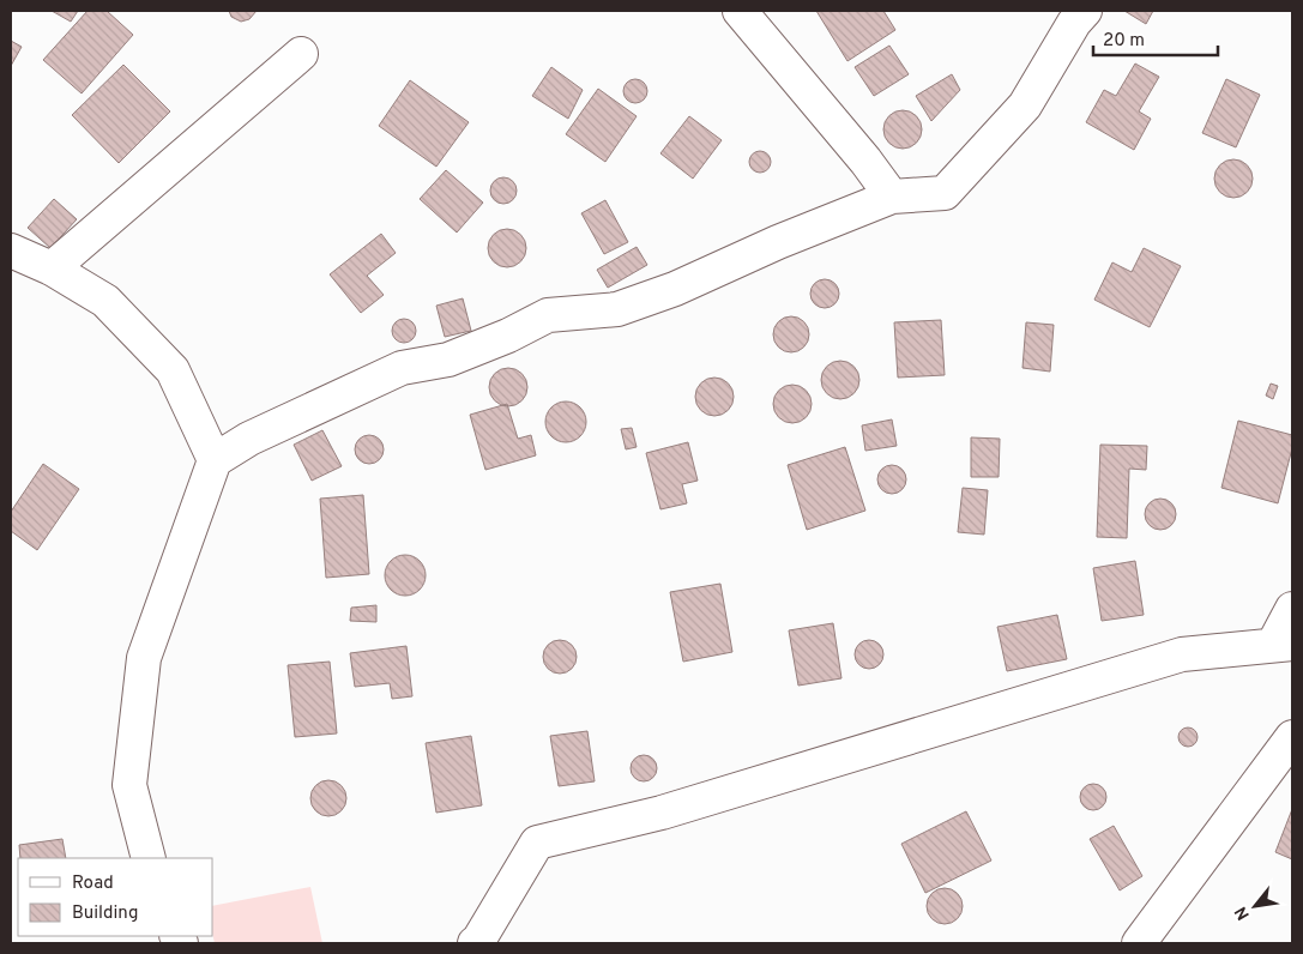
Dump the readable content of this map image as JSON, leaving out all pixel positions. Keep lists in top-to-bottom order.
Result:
{
  "legend": ["Road", "Building"],
  "scale_bar": "20 m",
  "north": "bottom left"
}
